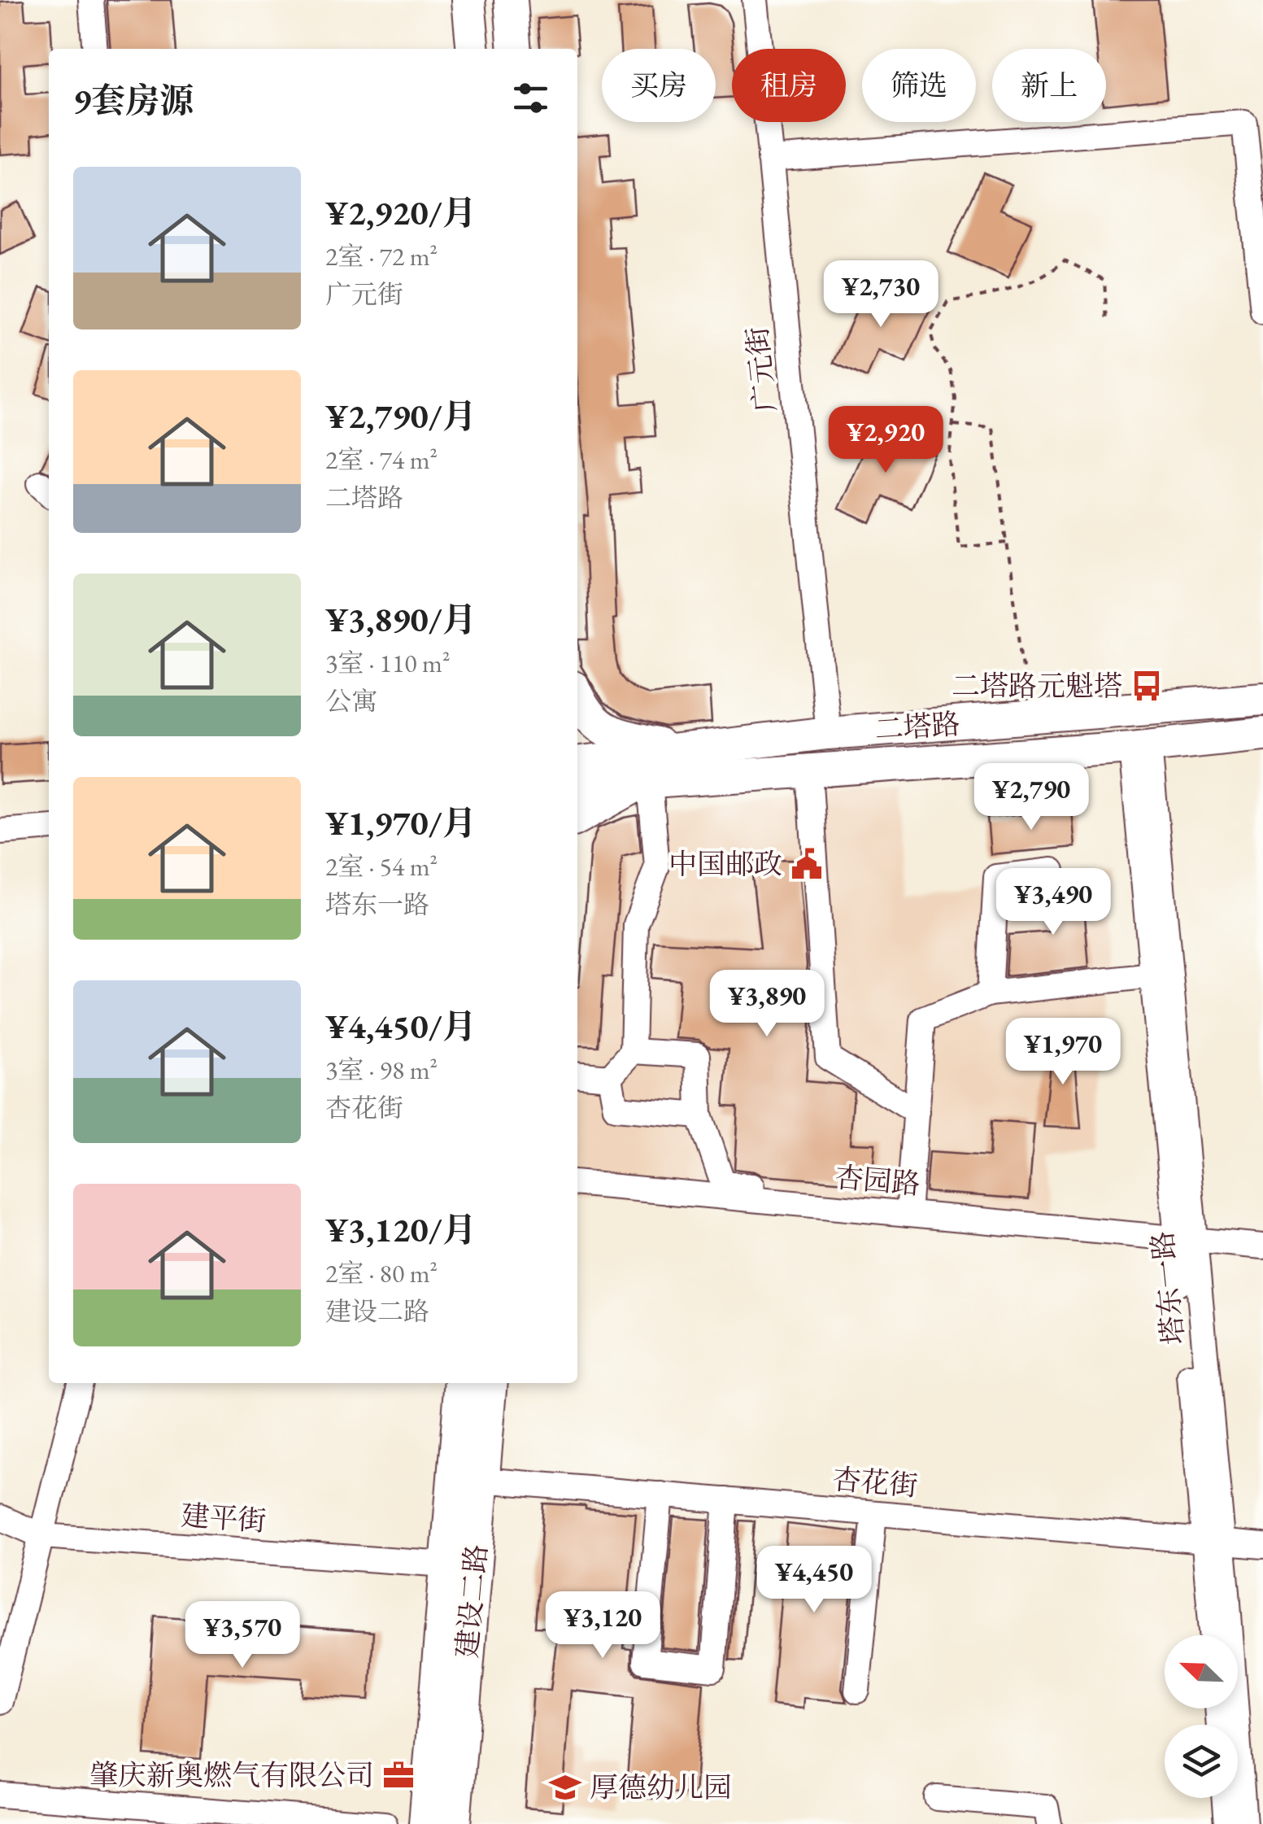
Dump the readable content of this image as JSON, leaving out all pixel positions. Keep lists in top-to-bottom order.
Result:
{
  "streets": {
    "main road": ["二塔路", "建设二路"],
    "street": [
      "广元街",
      "杏园路",
      "塔东一路",
      "杏花街",
      "建平街"
    ]
  },
  "crossings": [
    ["广元街", "二塔路"],
    ["二塔路", "塔东一路"],
    ["杏园路", "塔东一路"],
    ["塔东一路", "杏花街"],
    ["杏花街", "建设二路"],
    ["建平街", "建设二路"]
  ],
  "places": {
    "bus stop": ["二塔路元魁塔"],
    "public building": ["中国邮政"],
    "office": ["肇庆新奥燃气有限公司"],
    "school or university": ["厚德幼儿园"]
  },
  "north": "top left",
  "page": {
    "chip": [
      "买房",
      "租房",
      "筛选",
      "新上"
    ],
    "heading": "9套房源",
    "list": [
      {
        "name": "¥2,920/月",
        "note": "2室 · 72 m² · 广元街"
      },
      {
        "name": "¥2,790/月",
        "note": "2室 · 74 m² · 二塔路"
      },
      {
        "name": "¥3,890/月",
        "note": "3室 · 110 m² · 公寓"
      },
      {
        "name": "¥1,970/月",
        "note": "2室 · 54 m² · 塔东一路"
      },
      {
        "name": "¥4,450/月",
        "note": "3室 · 98 m² · 杏花街"
      },
      {
        "name": "¥3,120/月",
        "note": "2室 · 80 m² · 建设二路"
      }
    ],
    "price": [
      "¥2,730",
      "¥2,920",
      "¥2,790",
      "¥3,490",
      "¥3,890",
      "¥1,970",
      "¥4,450",
      "¥3,120",
      "¥3,570"
    ]
  }
}
